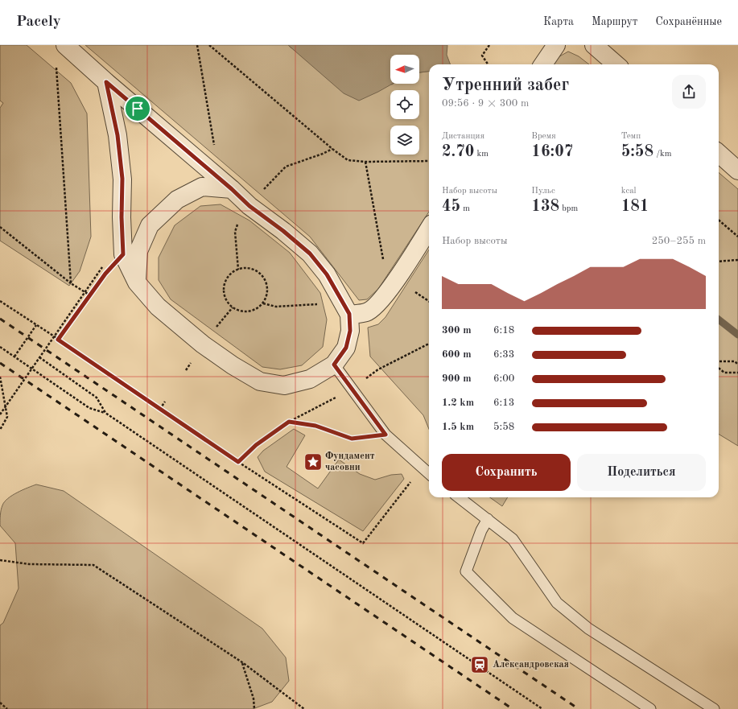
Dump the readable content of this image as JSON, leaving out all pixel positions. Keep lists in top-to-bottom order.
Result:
{
  "places": {
    "place": ["Фундамент часовни"],
    "station": ["Александровская"]
  },
  "north": "left",
  "page": {
    "header": "Pacely",
    "nav": ["Карта", "Маршрут", "Сохранённые"],
    "heading": ["Утренний забег", "09:56 · 9 × 300 m"],
    "stats": [
      ["Дистанция", "2.70 km"],
      ["Время", "16:07"],
      ["Темп", "5:58 /km"],
      ["Набор высоты", "45 m"],
      ["Пульс", "138 bpm"],
      ["kcal", "181"]
    ],
    "chart": ["Набор высоты", "250–255 m"],
    "list": [
      {
        "name": "300 m",
        "note": "6:18"
      },
      {
        "name": "600 m",
        "note": "6:33"
      },
      {
        "name": "900 m",
        "note": "6:00"
      },
      {
        "name": "1.2 km",
        "note": "6:13"
      },
      {
        "name": "1.5 km",
        "note": "5:58"
      }
    ],
    "buttons": ["Сохранить", "Поделиться"]
  }
}
